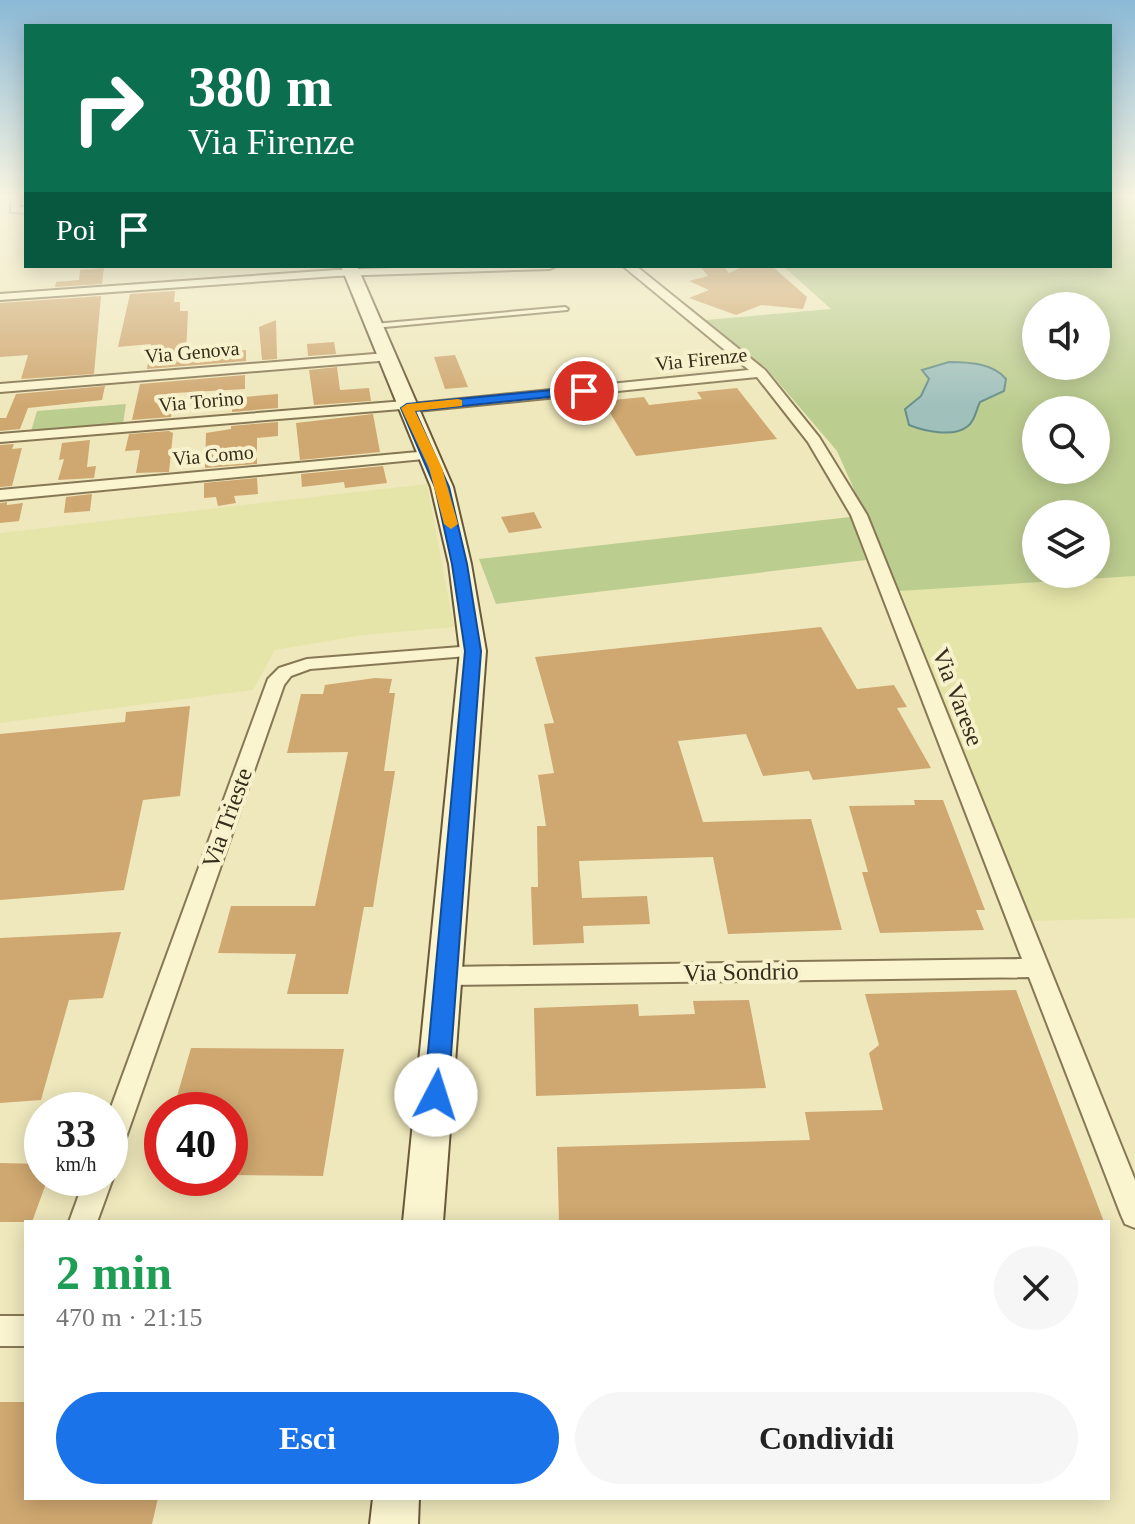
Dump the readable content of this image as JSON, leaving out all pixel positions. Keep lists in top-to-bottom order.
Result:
{
  "streets": {
    "street": [
      "Via Genova",
      "Via Firenze",
      "Via Torino",
      "Via Como",
      "Via Varese",
      "Via Trieste",
      "Via Sondrio"
    ]
  },
  "crossings": [
    ["Via Firenze", "Via Torino"],
    ["Via Firenze", "Via Varese"],
    ["Via Varese", "Via Sondrio"]
  ],
  "page": {
    "turn": ["380 m", "Via Firenze"],
    "then": "Poi",
    "speed": "33 km/h",
    "limit": "40",
    "heading": ["2 min", "470 m · 21:15"],
    "buttons": ["Esci", "Condividi"]
  }
}
